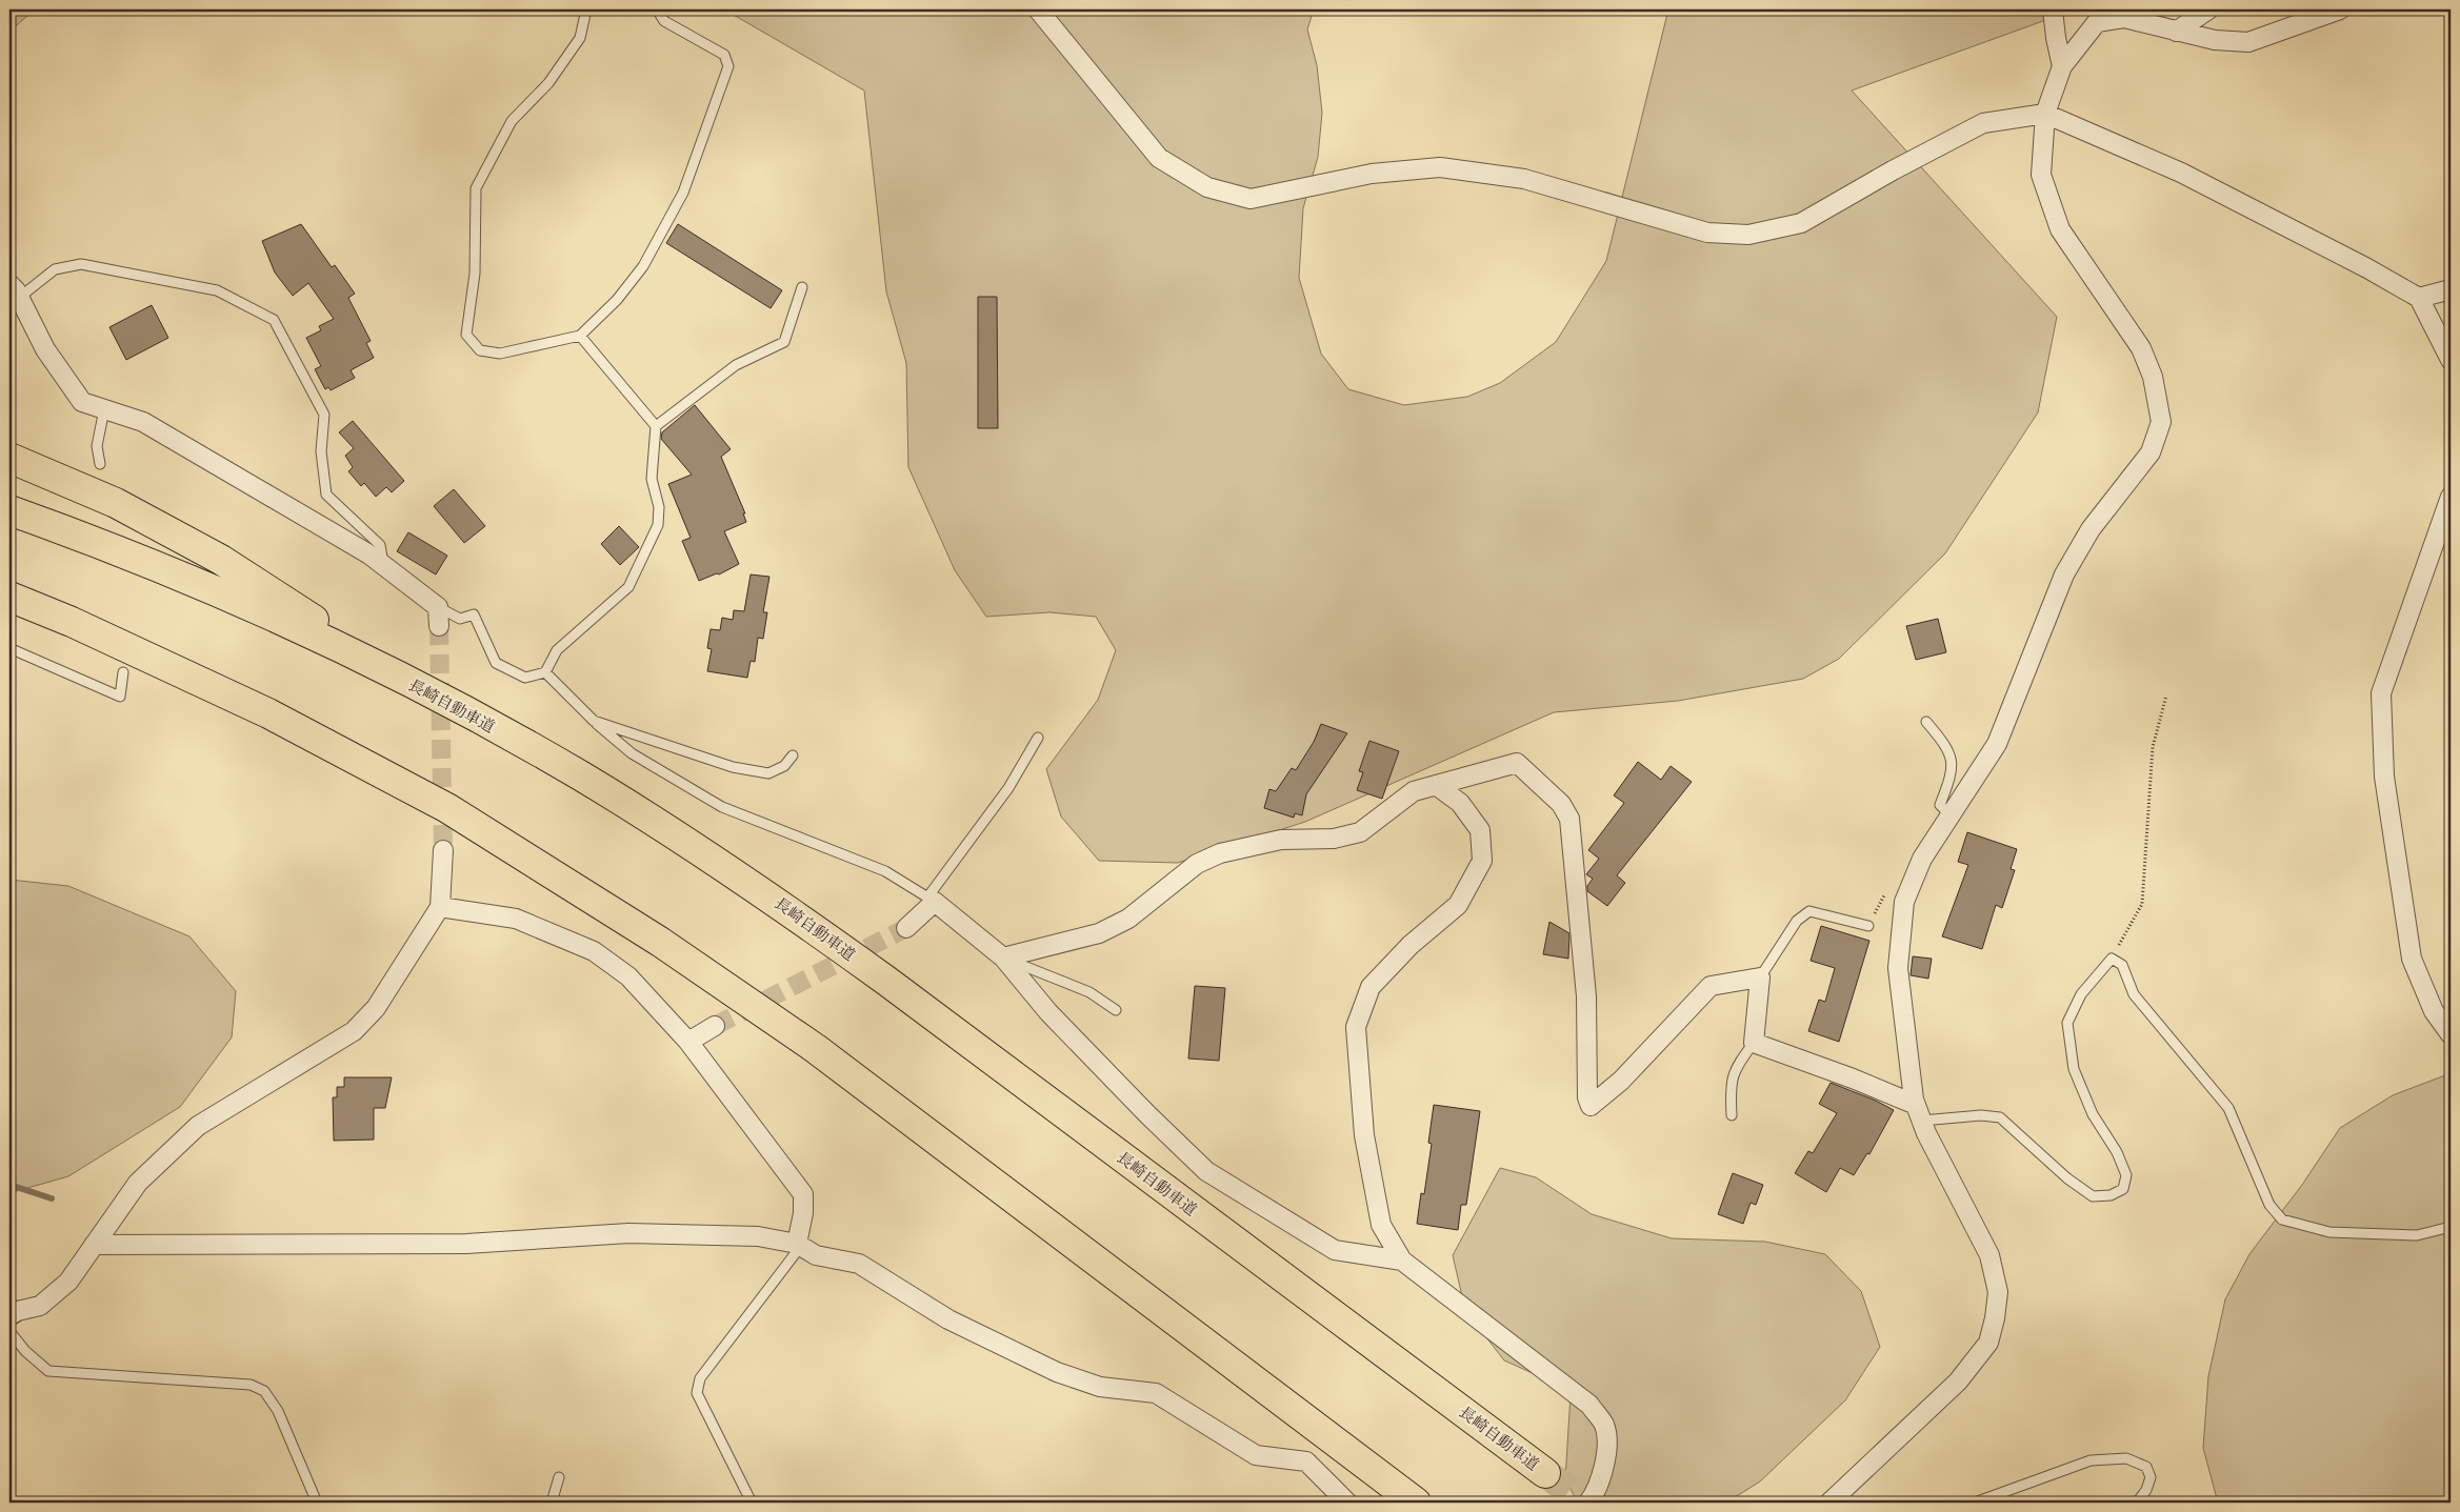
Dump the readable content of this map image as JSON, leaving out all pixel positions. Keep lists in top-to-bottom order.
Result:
{
  "streets": {
    "highway": ["長崎自動車道"]
  }
}
